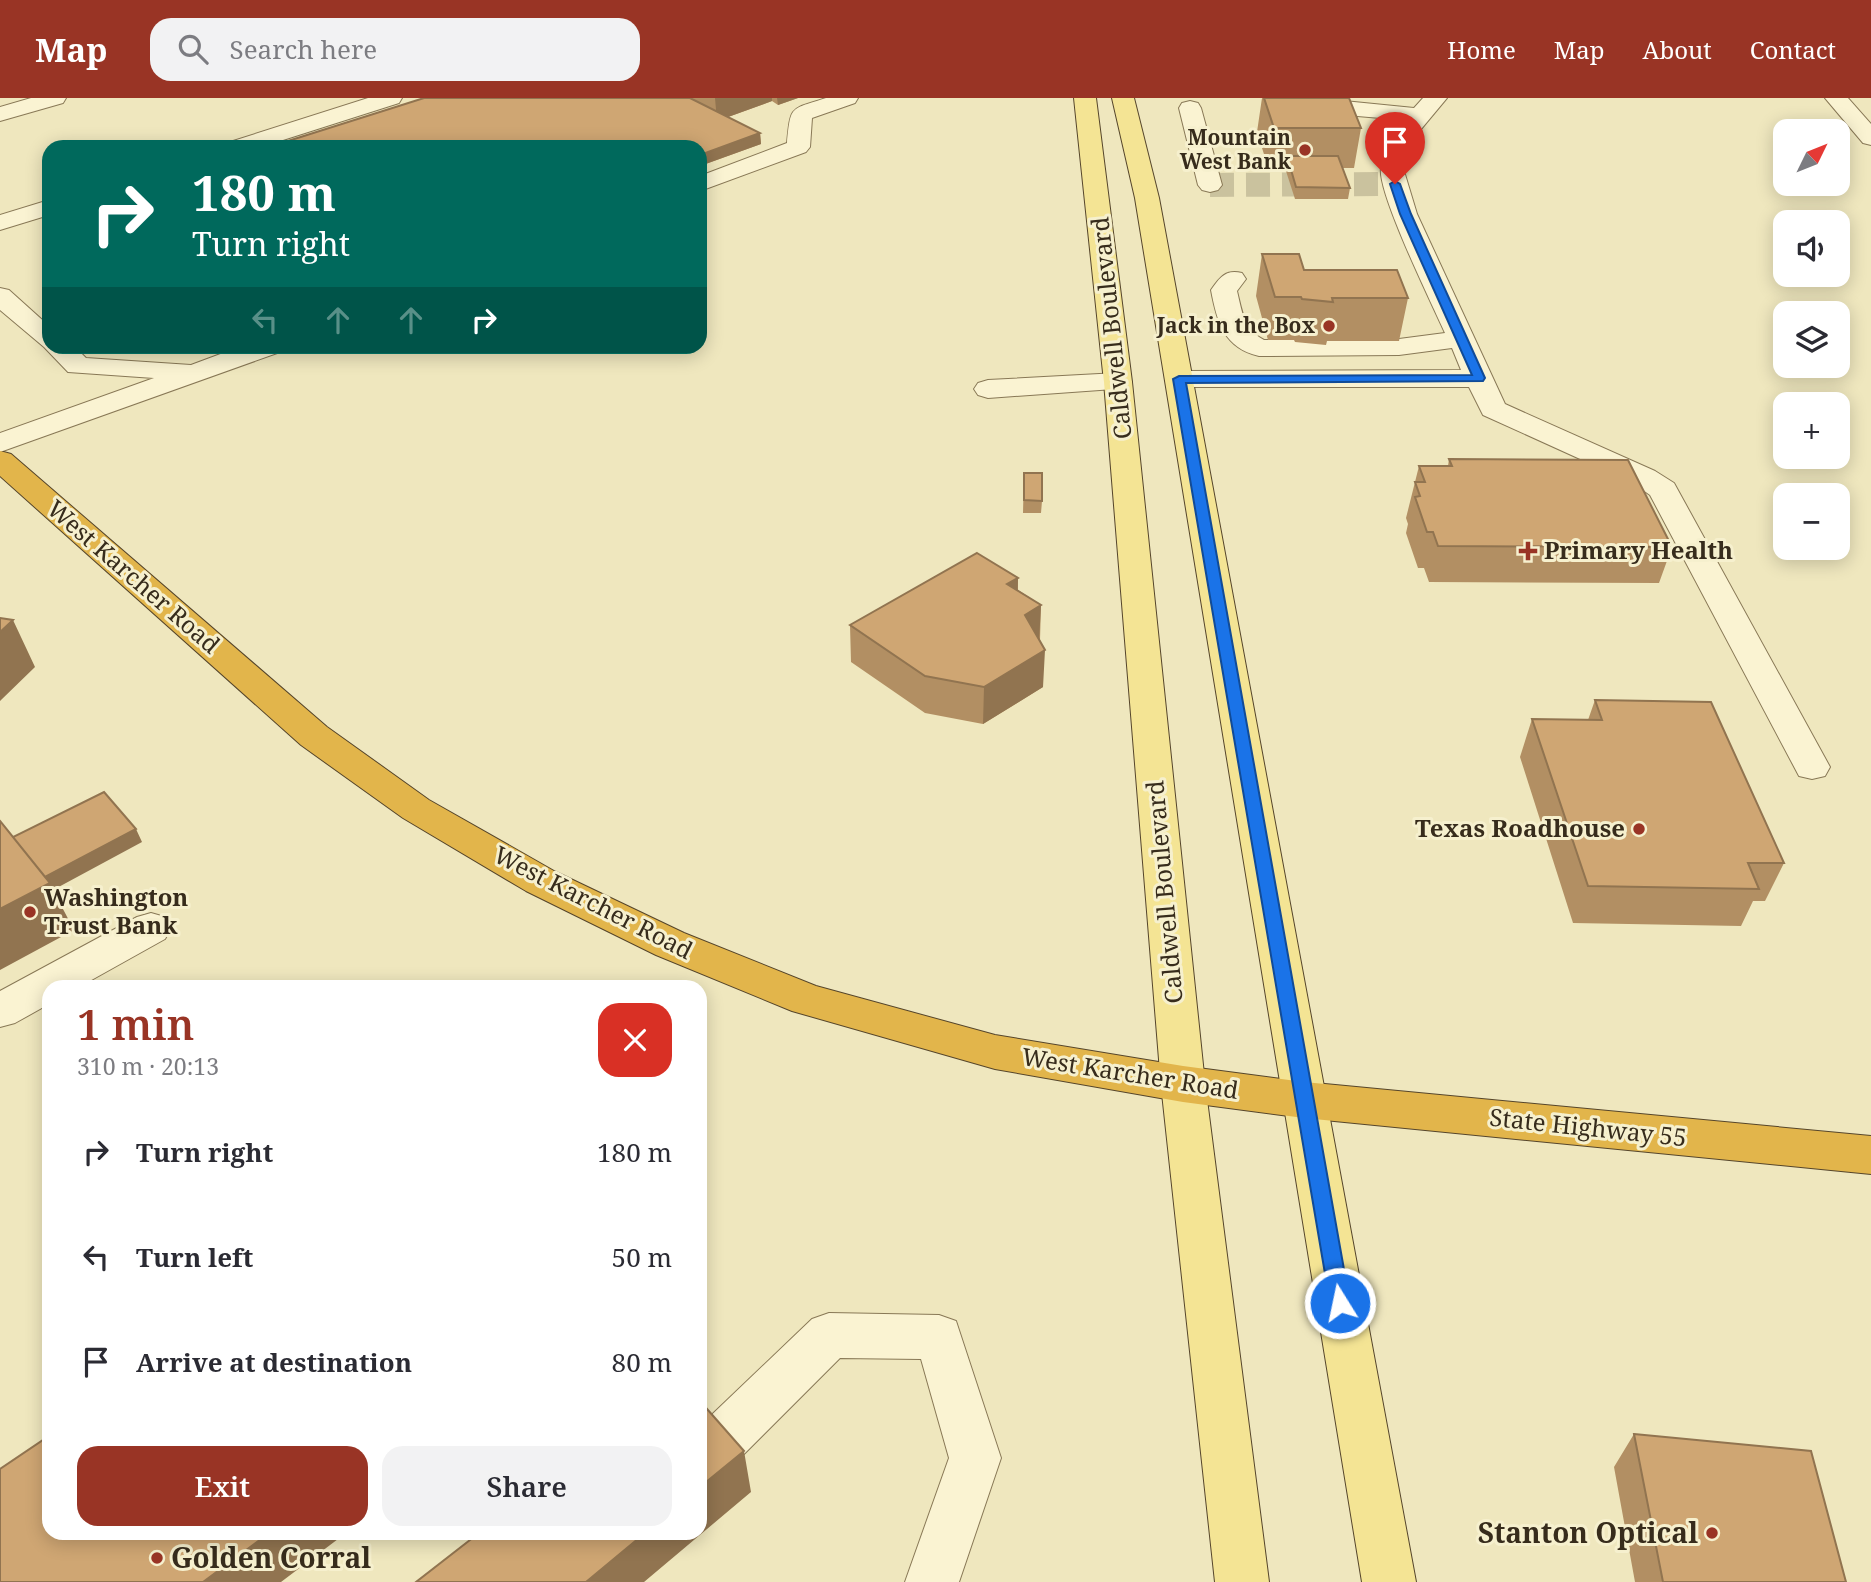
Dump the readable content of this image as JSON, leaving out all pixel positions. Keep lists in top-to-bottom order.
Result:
{
  "streets": {
    "highway": ["West Karcher Road", "State Highway 55"],
    "main road": ["Caldwell Boulevard"]
  },
  "crossings": [
    ["Caldwell Boulevard", "West Karcher Road"],
    ["Caldwell Boulevard", "State Highway 55"],
    ["West Karcher Road", "State Highway 55"]
  ],
  "places": {
    "other": [
      "Mountain West Bank",
      "Jack in the Box",
      "Texas Roadhouse",
      "Washington Trust Bank",
      "Stanton Optical",
      "Golden Corral"
    ],
    "health": ["Primary Health"]
  },
  "north": "top right",
  "page": {
    "header": "Map",
    "search": "Search here",
    "nav": [
      "Home",
      "Map",
      "About",
      "Contact"
    ],
    "map_buttons": ["+", "−"],
    "turn": ["180 m", "Turn right"],
    "heading": ["1 min", "310 m · 20:13"],
    "list": [
      {
        "name": "Turn right",
        "value": "180 m"
      },
      {
        "name": "Turn left",
        "value": "50 m"
      },
      {
        "name": "Arrive at destination",
        "value": "80 m"
      }
    ],
    "buttons": ["Exit", "Share"]
  }
}
